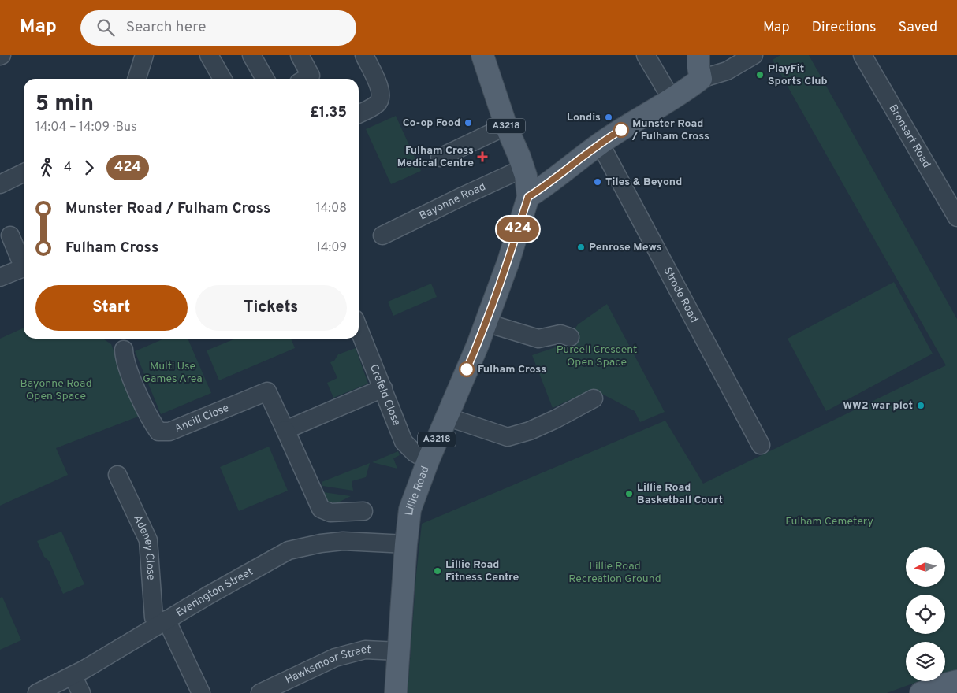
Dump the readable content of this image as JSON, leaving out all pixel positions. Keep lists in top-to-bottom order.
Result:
{
  "streets": {
    "main road": ["A3218", "Lillie Road"],
    "street": [
      "Bronsart Road",
      "Bayonne Road",
      "Strode Road",
      "Crefeld Close",
      "Ancill Close",
      "Adeney Close",
      "Everington Street",
      "Hawksmoor Street"
    ]
  },
  "crossings": [
    ["Bayonne Road", "Lillie Road"],
    ["Crefeld Close", "Lillie Road"],
    ["Lillie Road", "Everington Street"],
    ["Lillie Road", "Hawksmoor Street"],
    ["Adeney Close", "Everington Street"]
  ],
  "parks": [
    "Purcell Crescent Open Space",
    "Multi Use Games Area",
    "Bayonne Road Open Space",
    "Fulham Cemetery",
    "Lillie Road Recreation Ground"
  ],
  "places": {
    "other": [
      "PlayFit Sports Club",
      "Londis",
      "Co-op Food",
      "Munster Road / Fulham Cross",
      "Tiles & Beyond",
      "Penrose Mews",
      "Fulham Cross",
      "WW2 war plot",
      "Lillie Road Basketball Court",
      "Lillie Road Fitness Centre"
    ],
    "health": ["Fulham Cross Medical Centre"]
  },
  "lines": ["bus line 424"],
  "north": "left",
  "page": {
    "header": "Map",
    "search": "Search here",
    "nav": ["Map", "Directions", "Saved"],
    "on_map": "424",
    "heading": ["5 min", "14:04 – 14:09 · Bus", "£1.35"],
    "legs": ["4", "424"],
    "list": [
      {
        "name": "Munster Road / Fulham Cross",
        "value": "14:08"
      },
      {
        "name": "Fulham Cross",
        "value": "14:09"
      }
    ],
    "buttons": ["Start", "Tickets"]
  }
}
